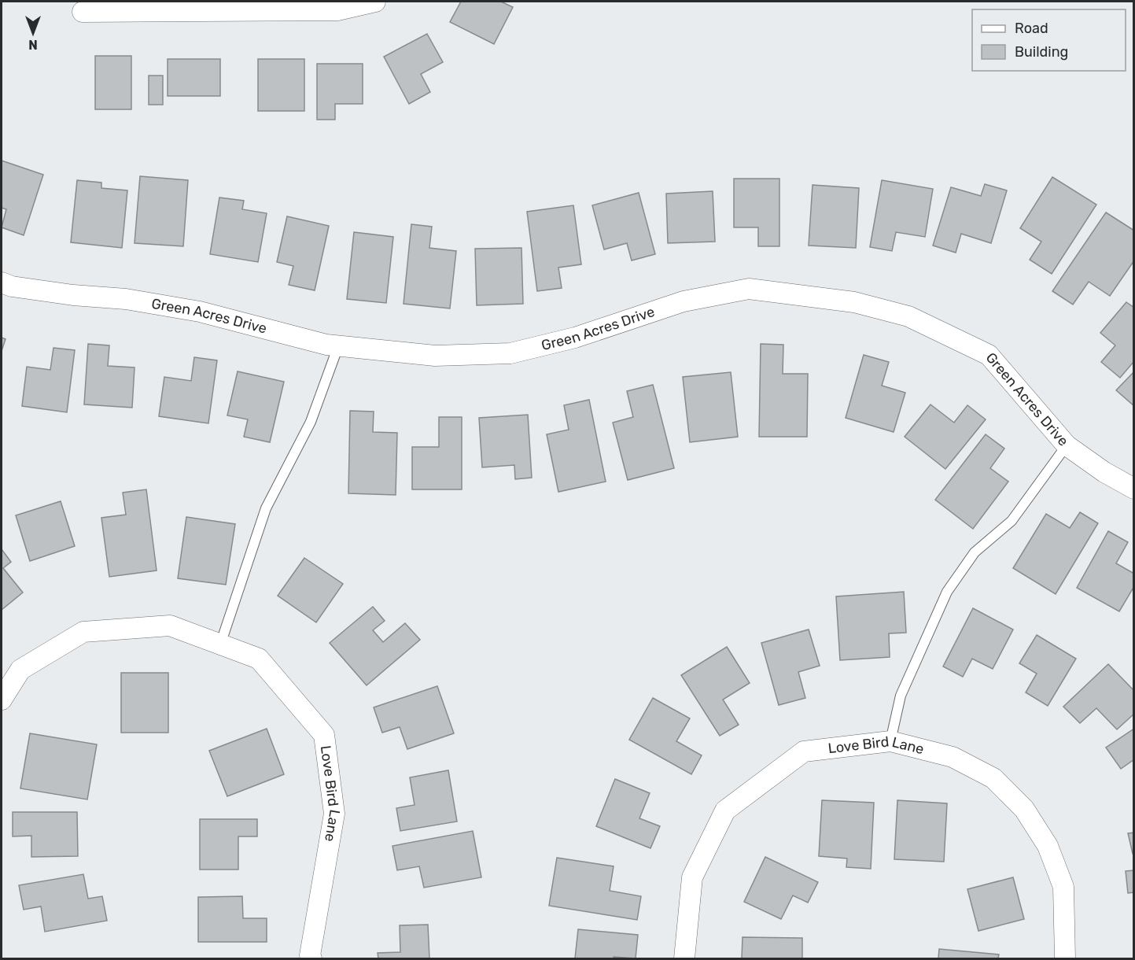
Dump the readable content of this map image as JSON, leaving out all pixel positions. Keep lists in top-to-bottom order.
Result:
{
  "streets": {
    "street": ["Green Acres Drive", "Love Bird Lane"]
  },
  "legend": ["Road", "Building"],
  "north": "bottom"
}
